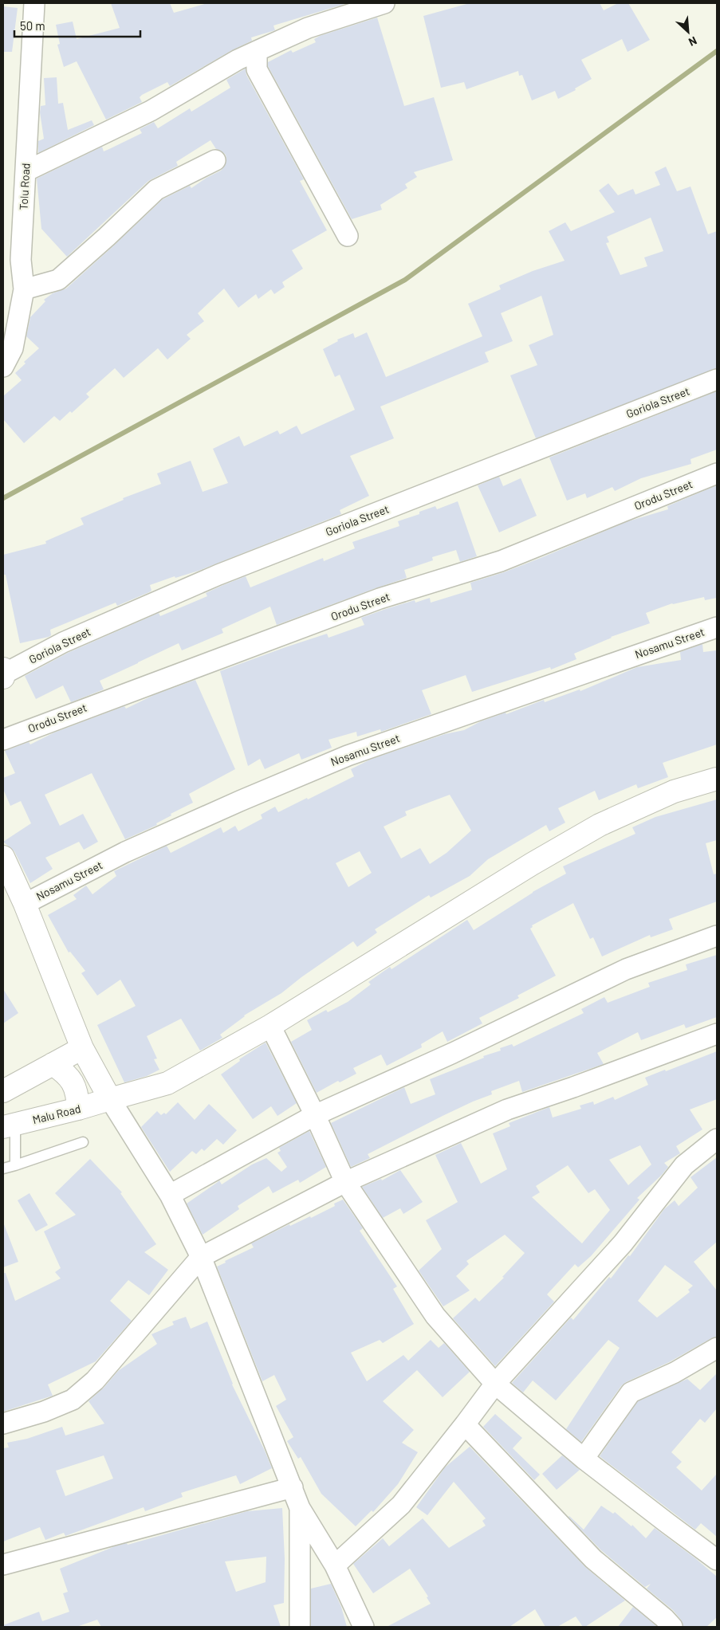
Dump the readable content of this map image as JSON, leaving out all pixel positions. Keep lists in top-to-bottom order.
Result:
{
  "streets": {
    "street": [
      "Tolu Road",
      "Goriola Street",
      "Orodu Street",
      "Nosamu Street",
      "Malu Road"
    ]
  },
  "scale_bar": "50 m",
  "north": "bottom right"
}
